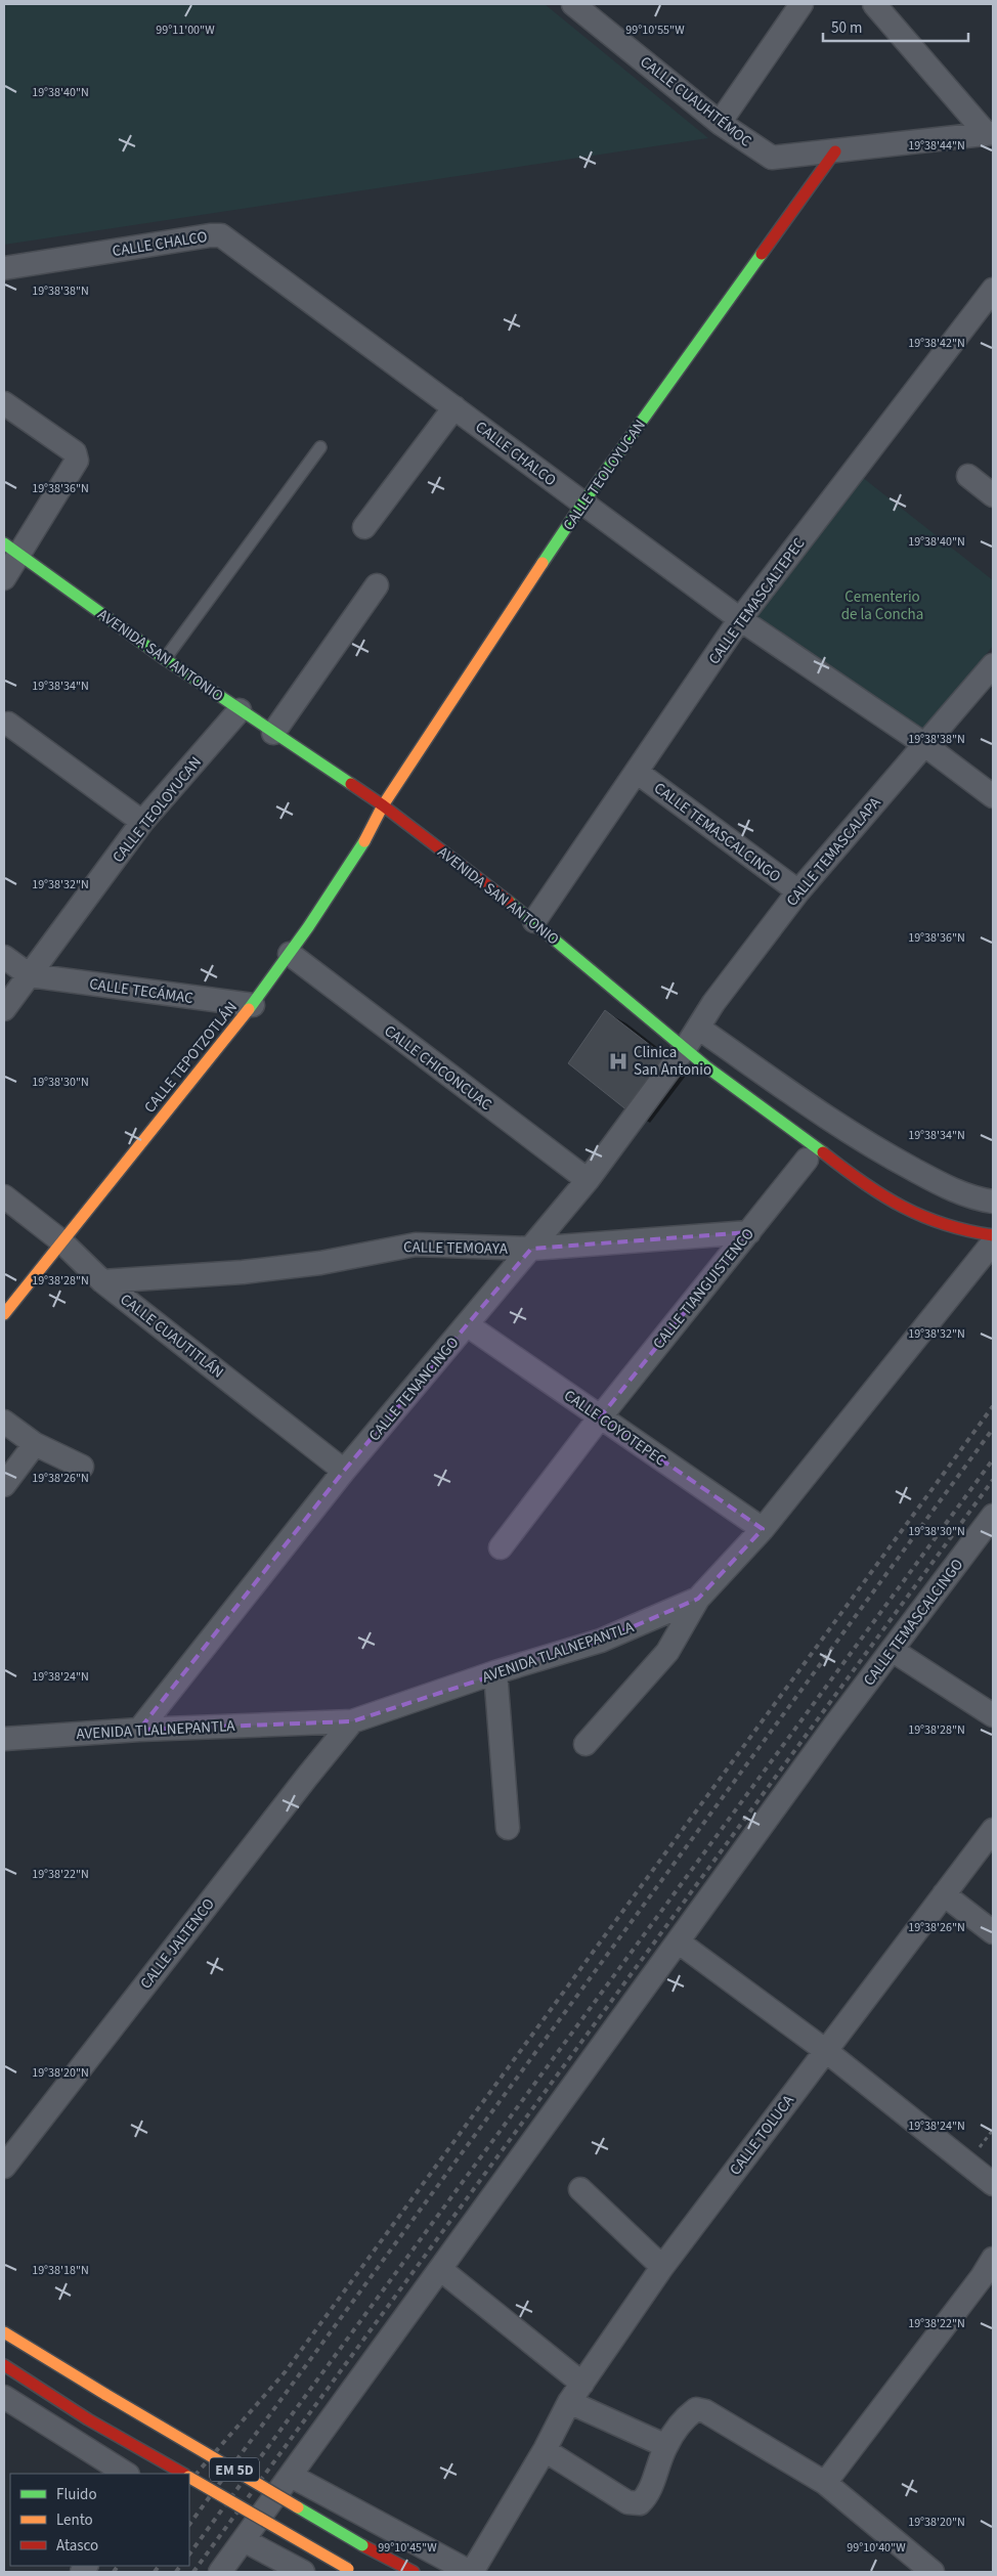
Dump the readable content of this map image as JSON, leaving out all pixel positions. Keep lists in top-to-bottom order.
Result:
{
  "streets": {
    "main road": [
      "CALLE TEOLOYUCAN",
      "AVENIDA SAN ANTONIO",
      "CALLE TEPOTZOTLÁN",
      "EM 5D"
    ],
    "street": [
      "CALLE CUAUHTÉMOC",
      "CALLE CHALCO",
      "CALLE TEMASCALTEPEC",
      "CALLE TEMASCALCINGO",
      "CALLE TEMASCALAPA",
      "CALLE TECÁMAC",
      "CALLE CHICONCUAC",
      "CALLE TEMOAYA",
      "CALLE TIANGUISTENCO",
      "CALLE CUAUTITLÁN",
      "CALLE TENANCINGO",
      "CALLE COYOTEPEC",
      "AVENIDA TLALNEPANTLA",
      "CALLE JALTENCO",
      "CALLE TOLUCA"
    ]
  },
  "crossings": [
    ["CALLE CUAUHTÉMOC", "CALLE TEOLOYUCAN"],
    ["CALLE CHALCO", "CALLE TEOLOYUCAN"],
    ["CALLE CHALCO", "CALLE TEMASCALTEPEC"],
    ["CALLE CHALCO", "CALLE TEMASCALAPA"],
    ["CALLE TEOLOYUCAN", "AVENIDA SAN ANTONIO"],
    ["CALLE TEOLOYUCAN", "CALLE TECÁMAC"],
    ["CALLE TEOLOYUCAN", "CALLE TEPOTZOTLÁN"],
    ["CALLE TEMASCALTEPEC", "AVENIDA SAN ANTONIO"],
    ["CALLE TEMASCALTEPEC", "CALLE TEMASCALCINGO"],
    ["AVENIDA SAN ANTONIO", "CALLE TEMASCALAPA"],
    ["AVENIDA SAN ANTONIO", "CALLE TEPOTZOTLÁN"],
    ["AVENIDA SAN ANTONIO", "CALLE TENANCINGO"],
    ["AVENIDA SAN ANTONIO", "AVENIDA TLALNEPANTLA"],
    ["CALLE TEMASCALCINGO", "CALLE TEMASCALAPA"],
    ["CALLE TEMASCALAPA", "CALLE TENANCINGO"],
    ["CALLE TECÁMAC", "CALLE TEPOTZOTLÁN"],
    ["CALLE TEPOTZOTLÁN", "CALLE CHICONCUAC"],
    ["CALLE TEPOTZOTLÁN", "CALLE CUAUTITLÁN"],
    ["CALLE CHICONCUAC", "CALLE TENANCINGO"],
    ["CALLE TEMOAYA", "CALLE TIANGUISTENCO"],
    ["CALLE TEMOAYA", "CALLE CUAUTITLÁN"],
    ["CALLE TEMOAYA", "CALLE TENANCINGO"],
    ["CALLE TIANGUISTENCO", "CALLE COYOTEPEC"],
    ["CALLE CUAUTITLÁN", "CALLE TENANCINGO"],
    ["CALLE TENANCINGO", "CALLE COYOTEPEC"],
    ["CALLE TENANCINGO", "AVENIDA TLALNEPANTLA"],
    ["CALLE COYOTEPEC", "AVENIDA TLALNEPANTLA"],
    ["AVENIDA TLALNEPANTLA", "CALLE JALTENCO"]
  ],
  "parks": ["Cementerio de la Concha"],
  "places": {
    "hospital": ["Clinica San Antonio"]
  },
  "legend": ["Fluido", "Lento", "Atasco"],
  "scale_bar": "50 m",
  "coordinates": [
    "99°11'00\"W",
    "99°10'55\"W",
    "19°38'40\"N",
    "19°38'44\"N",
    "19°38'38\"N",
    "19°38'42\"N",
    "19°38'36\"N",
    "19°38'34\"N",
    "19°38'32\"N",
    "19°38'30\"N",
    "19°38'28\"N",
    "19°38'26\"N",
    "19°38'24\"N",
    "19°38'22\"N",
    "19°38'20\"N",
    "19°38'18\"N",
    "99°10'45\"W",
    "99°10'40\"W"
  ]
}
